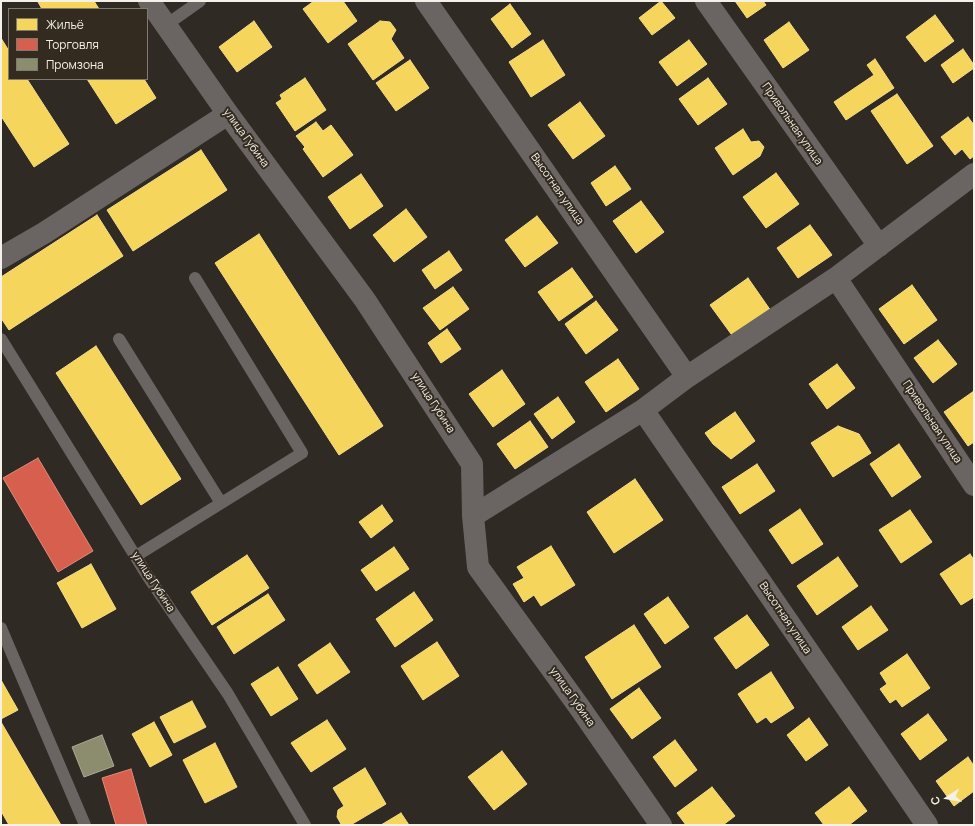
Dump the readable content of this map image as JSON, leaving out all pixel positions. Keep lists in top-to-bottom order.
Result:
{
  "streets": {
    "street": ["Привольная улица", "улица Губина", "Высотная улица"]
  },
  "legend": ["Жильё", "Торговля", "Промзона"],
  "north": "left"
}
